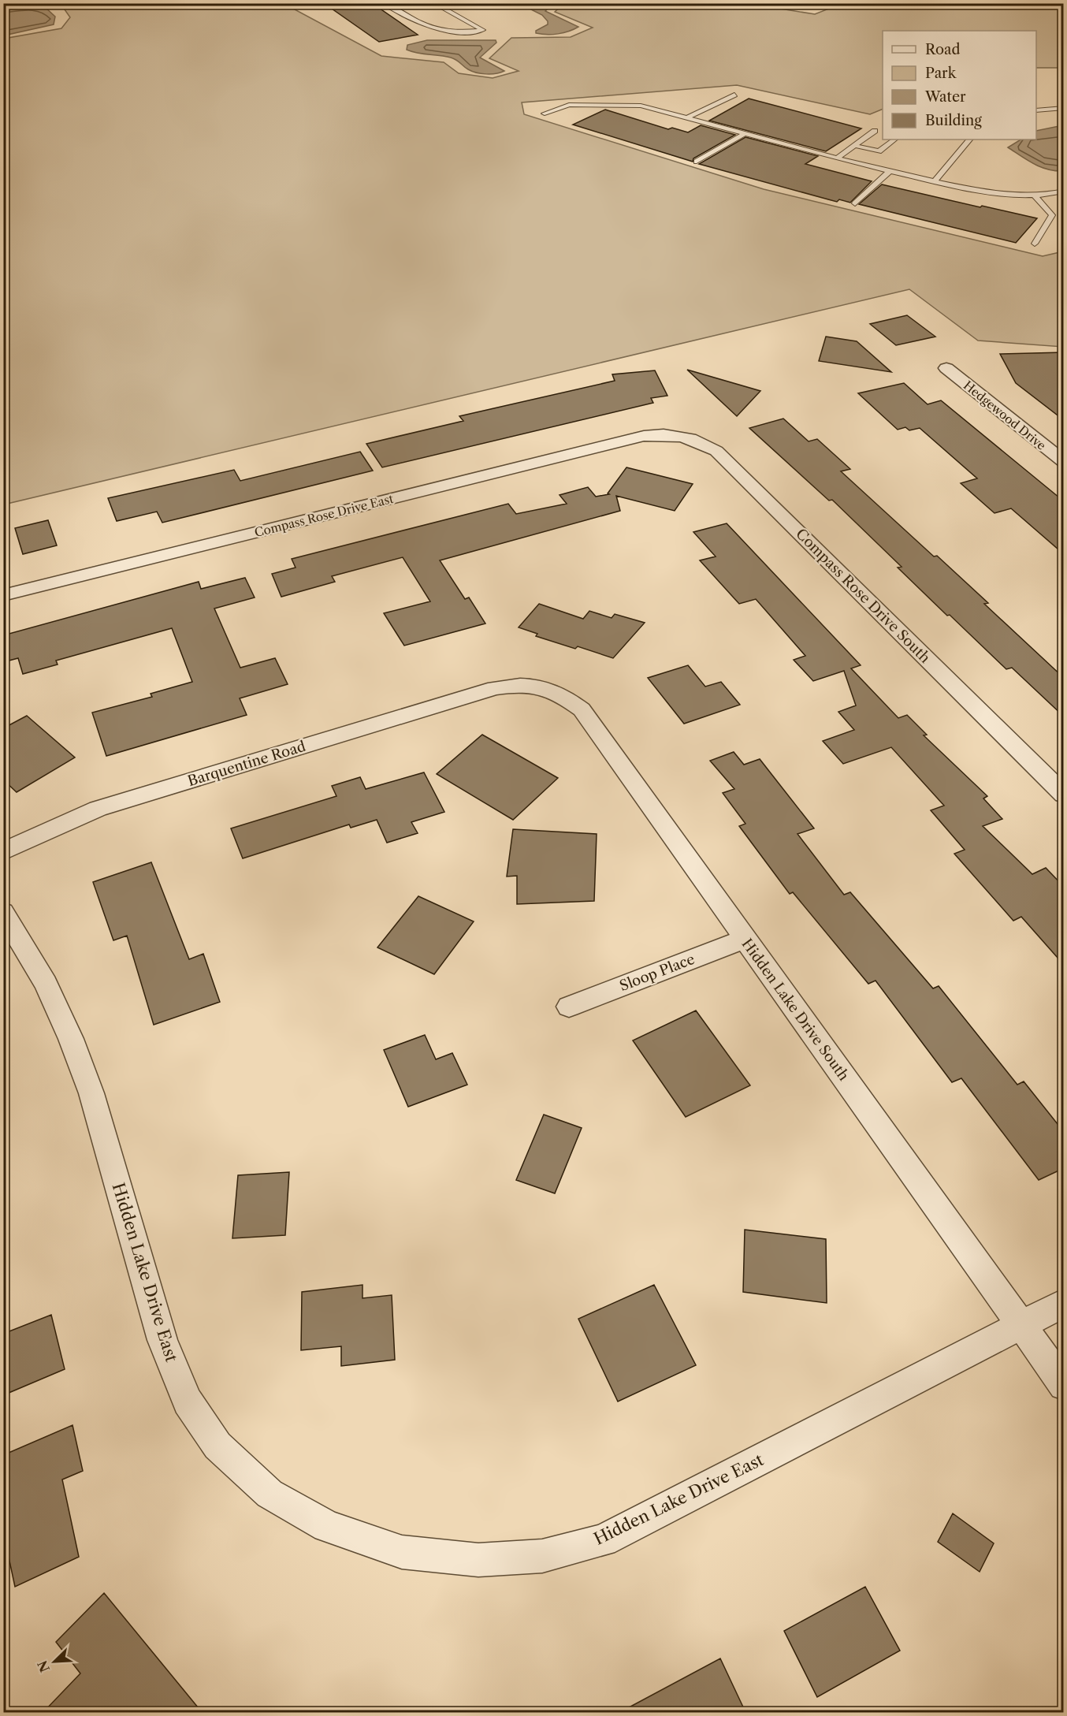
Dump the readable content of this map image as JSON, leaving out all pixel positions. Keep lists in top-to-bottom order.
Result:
{
  "streets": {
    "street": [
      "Hedgewood Drive",
      "Compass Rose Drive East",
      "Compass Rose Drive South",
      "Barquentine Road",
      "Sloop Place",
      "Hidden Lake Drive South",
      "Hidden Lake Drive East"
    ]
  },
  "crossings": [
    ["Compass Rose Drive East", "Compass Rose Drive South"],
    ["Barquentine Road", "Hidden Lake Drive South"],
    ["Sloop Place", "Hidden Lake Drive South"],
    ["Hidden Lake Drive South", "Hidden Lake Drive East"]
  ],
  "legend": [
    "Road",
    "Park",
    "Water",
    "Building"
  ],
  "north": "bottom left"
}
